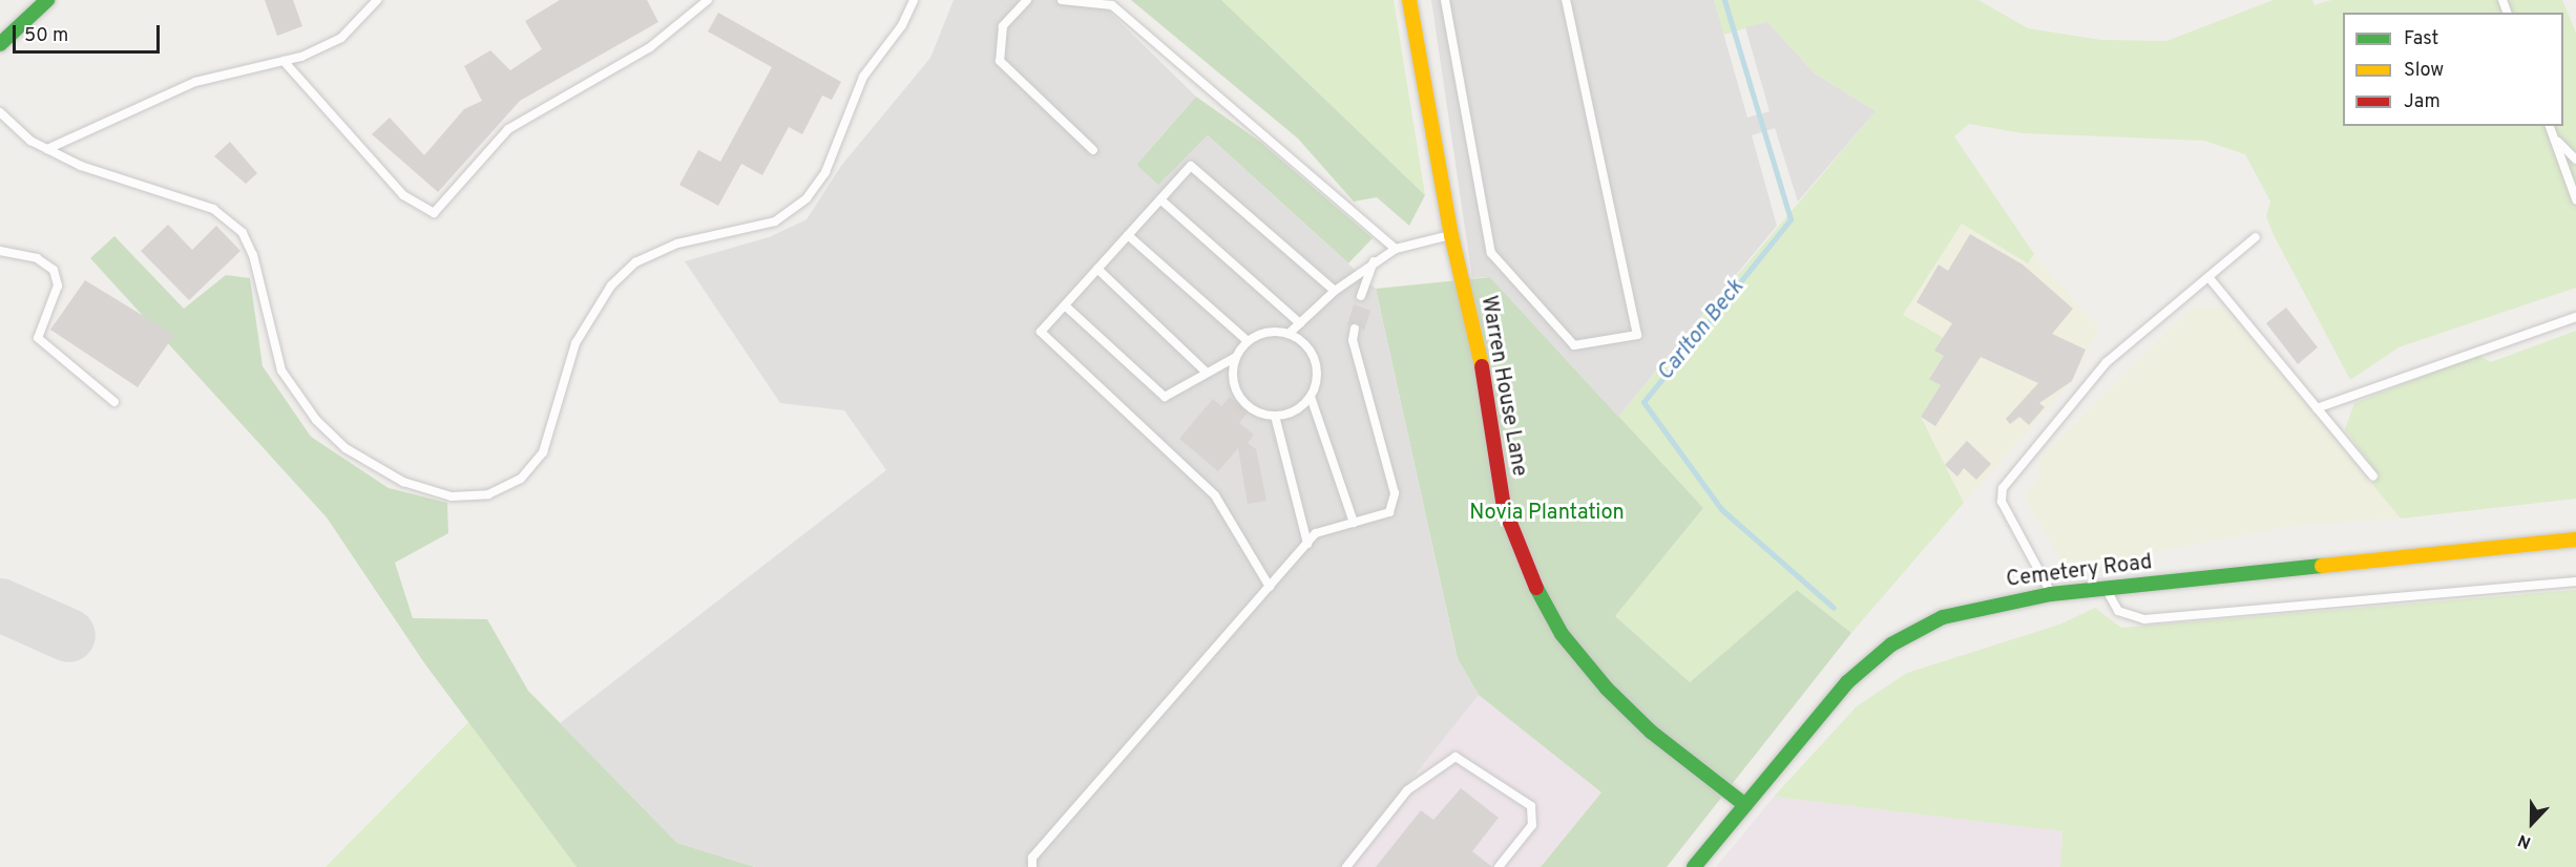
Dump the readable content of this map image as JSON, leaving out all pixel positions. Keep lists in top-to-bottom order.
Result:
{
  "streets": {
    "main road": ["Warren House Lane", "Cemetery Road"]
  },
  "crossings": [
    ["Warren House Lane", "Cemetery Road"]
  ],
  "water": ["Carlton Beck"],
  "parks": ["Novia Plantation"],
  "legend": ["Fast", "Slow", "Jam"],
  "scale_bar": "50 m",
  "north": "bottom"
}
